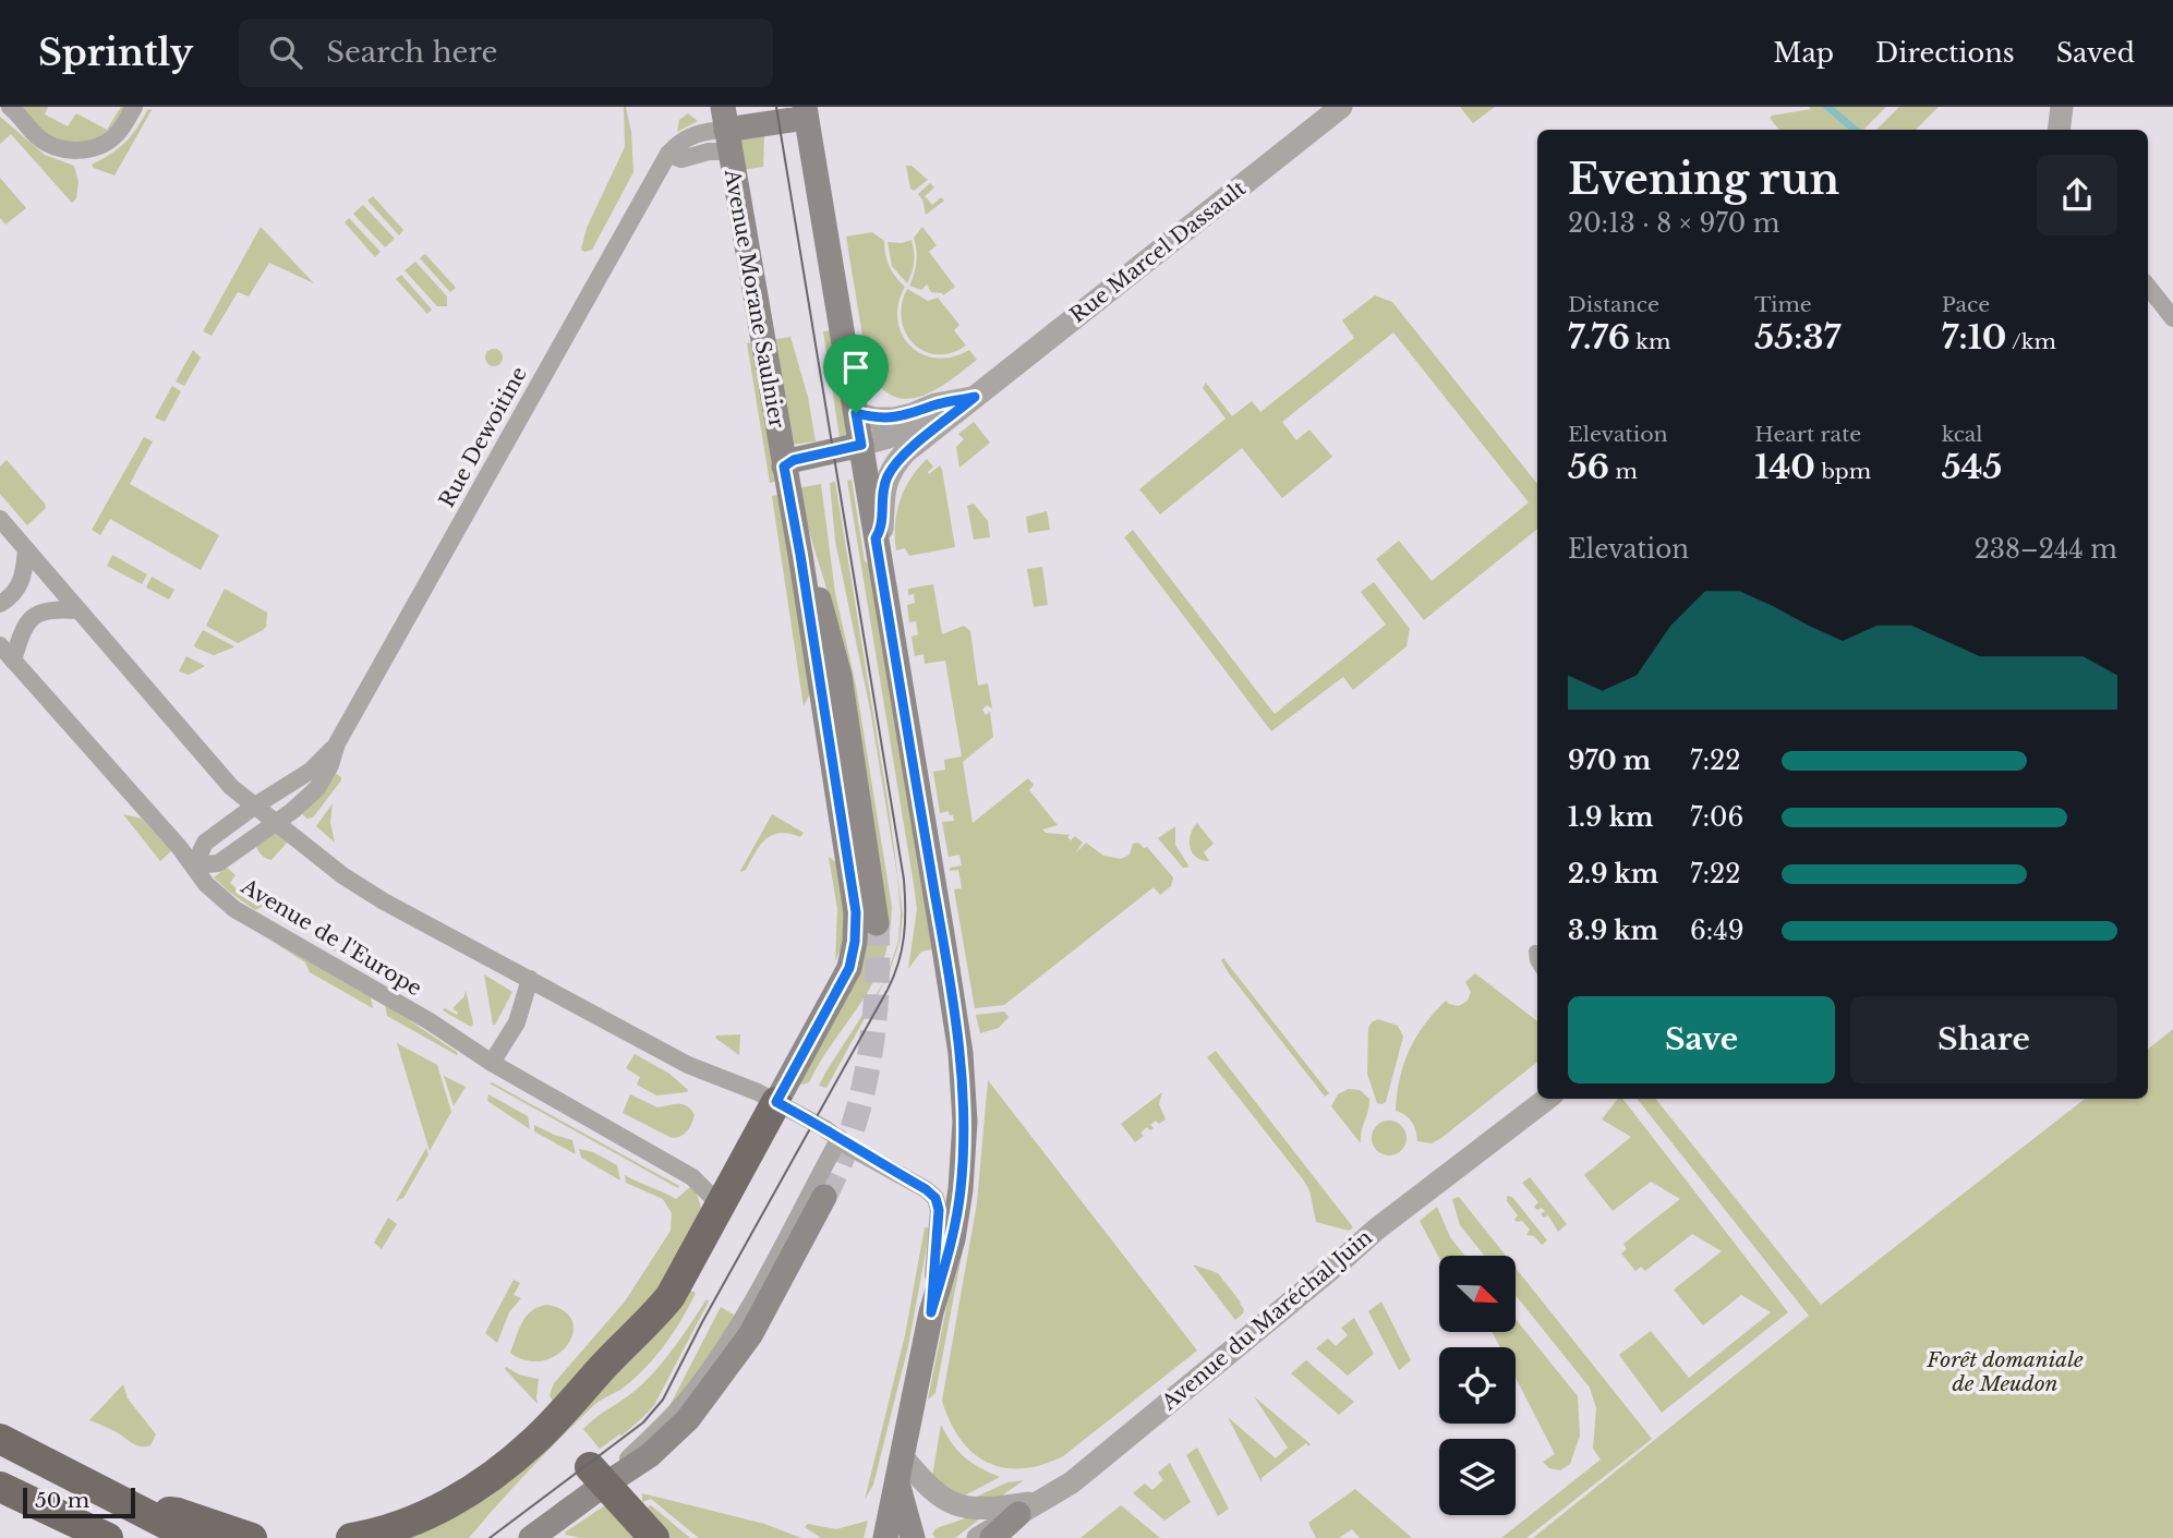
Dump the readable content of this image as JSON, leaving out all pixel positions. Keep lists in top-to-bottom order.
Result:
{
  "streets": {
    "main road": ["Avenue Morane Saulnier"],
    "street": [
      "Rue Marcel Dassault",
      "Rue Dewoitine",
      "Avenue de l'Europe",
      "Avenue du Maréchal Juin"
    ]
  },
  "crossings": [
    ["Avenue Morane Saulnier", "Rue Dewoitine"],
    ["Rue Dewoitine", "Avenue de l'Europe"]
  ],
  "parks": ["Forêt domaniale de Meudon"],
  "scale_bar": "50 m",
  "north": "bottom right",
  "page": {
    "header": "Sprintly",
    "search": "Search here",
    "nav": ["Map", "Directions", "Saved"],
    "heading": ["Evening run", "20:13 · 8 × 970 m"],
    "stats": [
      ["Distance", "7.76 km"],
      ["Time", "55:37"],
      ["Pace", "7:10 /km"],
      ["Elevation", "56 m"],
      ["Heart rate", "140 bpm"],
      ["kcal", "545"]
    ],
    "chart": ["Elevation", "238–244 m"],
    "list": [
      {
        "name": "970 m",
        "note": "7:22"
      },
      {
        "name": "1.9 km",
        "note": "7:06"
      },
      {
        "name": "2.9 km",
        "note": "7:22"
      },
      {
        "name": "3.9 km",
        "note": "6:49"
      }
    ],
    "buttons": ["Save", "Share"],
    "scale": "50 m"
  }
}
